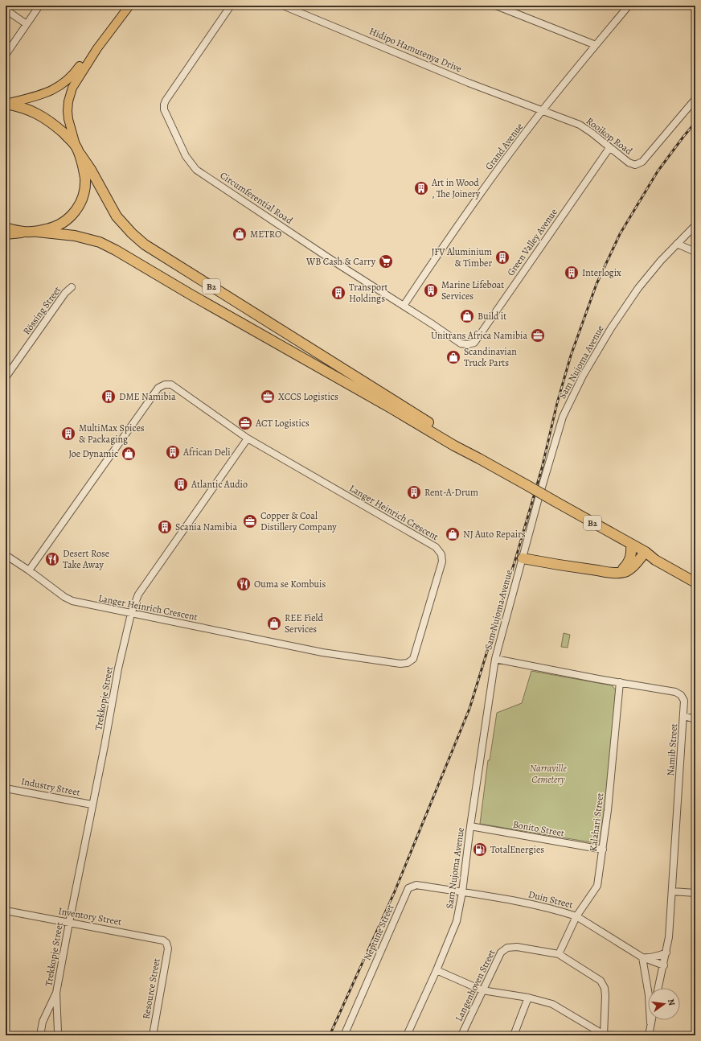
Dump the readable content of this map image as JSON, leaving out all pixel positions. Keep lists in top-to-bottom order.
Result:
{
  "streets": {
    "highway": ["B2"],
    "street": [
      "Hidipo Hamutenya Drive",
      "Rooikop Road",
      "Grand Avenue",
      "Circumferential Road",
      "Green Valley Avenue",
      "Rössing Street",
      "Sam Nujoma Avenue",
      "Langer Heinrich Crescent",
      "Trekkopje Street",
      "Namib Street",
      "Industry Street",
      "Kalahari Street",
      "Bonito Street",
      "Duin Street",
      "Inventory Street",
      "Neptune Street",
      "Langenhoven Street",
      "Resource Street"
    ]
  },
  "crossings": [
    ["Hidipo Hamutenya Drive", "Rooikop Road"],
    ["Hidipo Hamutenya Drive", "Grand Avenue"],
    ["Rooikop Road", "Grand Avenue"],
    ["Rooikop Road", "Green Valley Avenue"],
    ["Grand Avenue", "Circumferential Road"],
    ["Circumferential Road", "Green Valley Avenue"],
    ["Sam Nujoma Avenue", "Namib Street"],
    ["Sam Nujoma Avenue", "Bonito Street"],
    ["Sam Nujoma Avenue", "Duin Street"],
    ["Sam Nujoma Avenue", "Neptune Street"],
    ["Langer Heinrich Crescent", "Trekkopje Street"],
    ["Trekkopje Street", "Industry Street"],
    ["Trekkopje Street", "Inventory Street"],
    ["Namib Street", "Kalahari Street"],
    ["Namib Street", "Duin Street"],
    ["Kalahari Street", "Bonito Street"],
    ["Kalahari Street", "Duin Street"],
    ["Kalahari Street", "Langenhoven Street"],
    ["Duin Street", "Neptune Street"],
    ["Inventory Street", "Resource Street"]
  ],
  "parks": ["Narraville Cemetery"],
  "places": {
    "building": [
      "Art in Wood , The Joinery",
      "JFV Aluminium & Timber",
      "Interlogix",
      "Marine Lifeboat Services",
      "Transport Holdings",
      "DME Namibia",
      "MultiMax Spices & Packaging",
      "African Deli",
      "Atlantic Audio",
      "Rent-A-Drum",
      "Scania Namibia"
    ],
    "shop": [
      "METRO",
      "Build it",
      "Scandinavian Truck Parts",
      "Joe Dynamic",
      "NJ Auto Repairs",
      "REE Field Services"
    ],
    "supermarket": ["WB Cash & Carry"],
    "office": [
      "Unitrans Africa Namibia",
      "XCCS Logistics",
      "ACT Logistics",
      "Copper & Coal Distillery Company"
    ],
    "restaurant": ["Desert Rose Take Away", "Ouma se Kombuis"],
    "fuel station": ["TotalEnergies"]
  },
  "north": "right"
}
